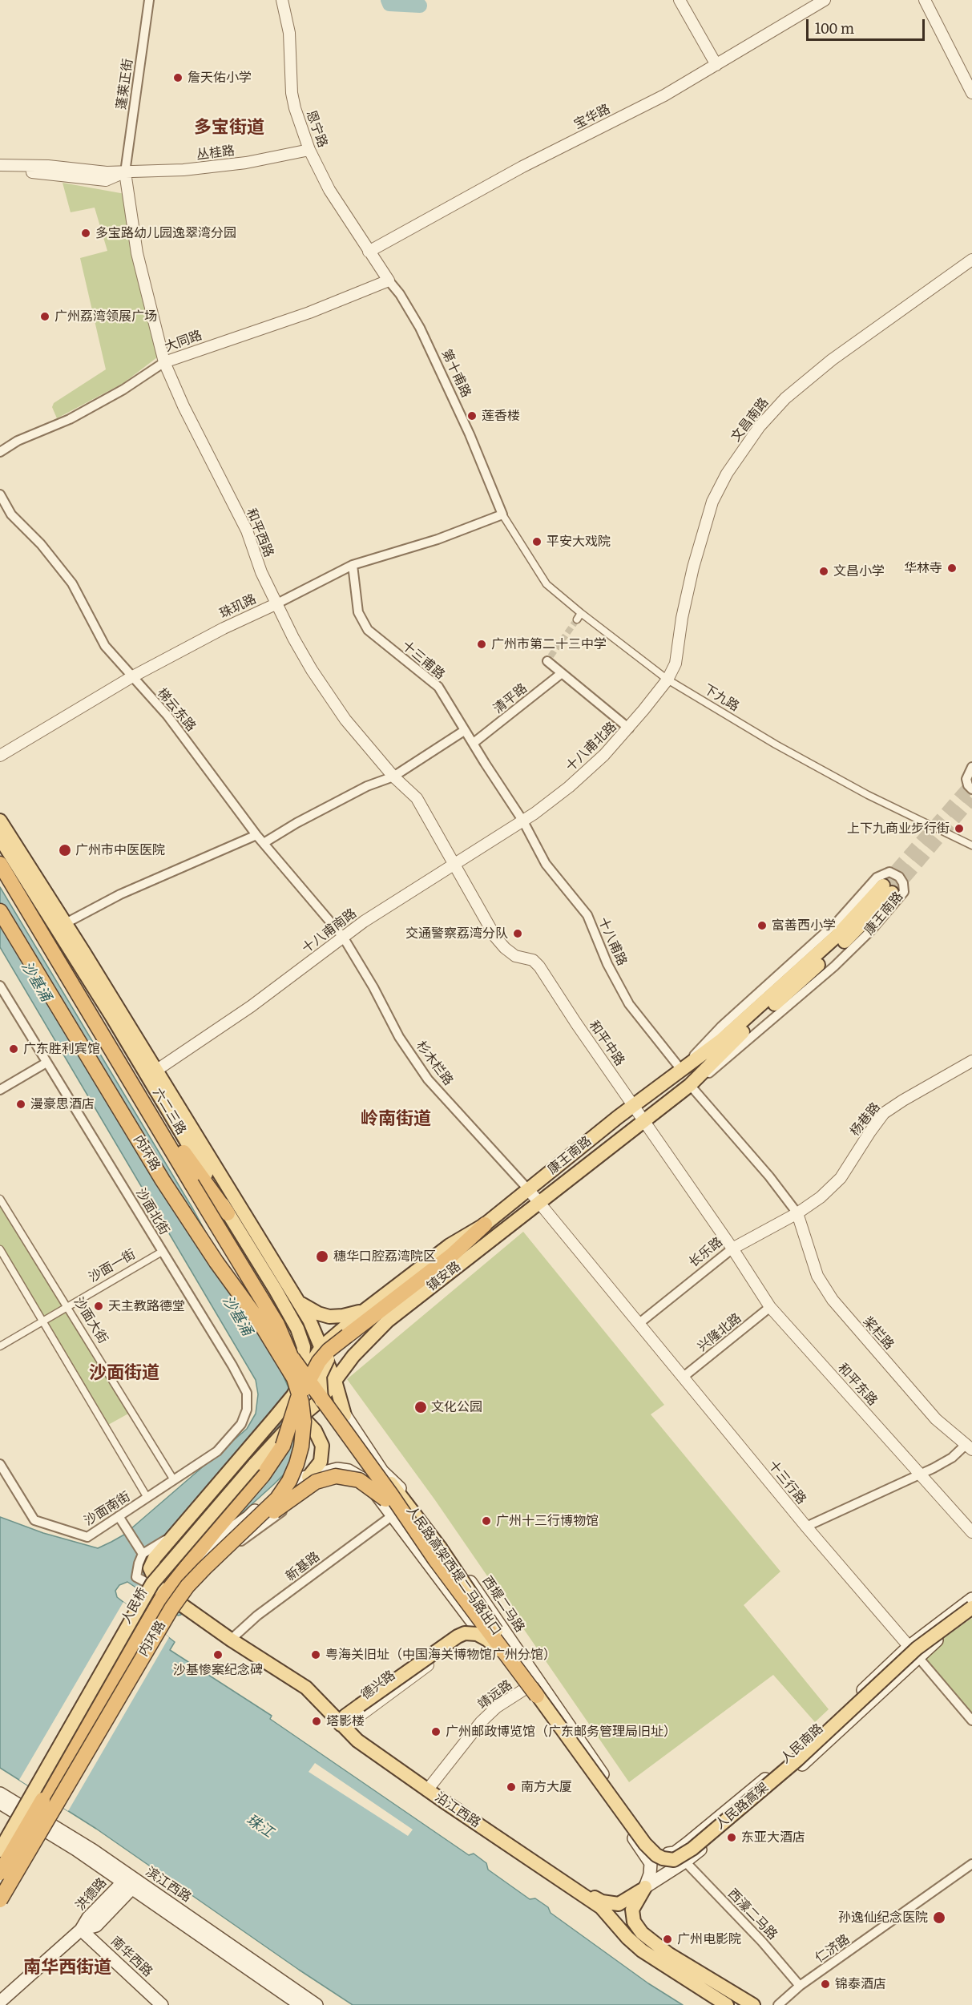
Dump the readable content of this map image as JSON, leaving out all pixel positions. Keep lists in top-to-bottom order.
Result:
{
  "streets": {
    "highway": ["内环路"],
    "main road": [
      "康王南路",
      "六二三路",
      "镇安路",
      "人民路高架西堤二马路出口",
      "西堤二马路",
      "人民桥",
      "人民南路",
      "人民路高架",
      "沿江西路",
      "滨江西路",
      "洪德路",
      "南华西路"
    ],
    "street": [
      "蓬莱正街",
      "宝华路",
      "恩宁路",
      "丛桂路",
      "大同路",
      "第十甫路",
      "文昌南路",
      "和平西路",
      "珠玑路",
      "十三甫路",
      "下九路",
      "清平路",
      "梯云东路",
      "十八甫北路",
      "十八甫南路",
      "十八甫路",
      "和平中路",
      "杉木栏路",
      "杨巷路",
      "沙面北街",
      "长乐路",
      "沙面一街",
      "沙面大街",
      "兴隆北路",
      "桨栏路",
      "和平东路",
      "十三行路",
      "沙面南街",
      "新基路",
      "德兴路",
      "靖远路",
      "西濠二马路",
      "仁济路"
    ]
  },
  "crossings": [
    ["蓬莱正街", "丛桂路"],
    ["蓬莱正街", "和平西路"],
    ["宝华路", "恩宁路"],
    ["宝华路", "第十甫路"],
    ["恩宁路", "丛桂路"],
    ["恩宁路", "第十甫路"],
    ["丛桂路", "和平西路"],
    ["大同路", "第十甫路"],
    ["大同路", "和平西路"],
    ["第十甫路", "珠玑路"],
    ["第十甫路", "下九路"],
    ["文昌南路", "下九路"],
    ["文昌南路", "十八甫北路"],
    ["和平西路", "珠玑路"],
    ["和平西路", "十八甫南路"],
    ["和平西路", "和平中路"],
    ["珠玑路", "十三甫路"],
    ["珠玑路", "下九路"],
    ["珠玑路", "梯云东路"],
    ["十三甫路", "清平路"],
    ["十三甫路", "十八甫北路"],
    ["十三甫路", "十八甫南路"],
    ["十三甫路", "十八甫路"],
    ["下九路", "十八甫北路"],
    ["梯云东路", "十八甫南路"],
    ["梯云东路", "杉木栏路"],
    ["十八甫北路", "十八甫南路"],
    ["十八甫北路", "十八甫路"],
    ["康王南路", "十八甫路"],
    ["康王南路", "和平中路"],
    ["康王南路", "杉木栏路"],
    ["康王南路", "镇安路"],
    ["十八甫南路", "十八甫路"],
    ["十八甫南路", "和平中路"],
    ["十八甫南路", "杉木栏路"],
    ["十八甫南路", "六二三路"],
    ["和平中路", "长乐路"],
    ["和平中路", "和平东路"],
    ["杉木栏路", "镇安路"],
    ["六二三路", "镇安路"],
    ["六二三路", "西堤二马路"],
    ["六二三路", "人民桥"],
    ["杨巷路", "长乐路"],
    ["杨巷路", "桨栏路"],
    ["内环路", "沿江西路"],
    ["沙面北街", "沙面一街"],
    ["沙面北街", "沙面南街"],
    ["长乐路", "桨栏路"],
    ["长乐路", "和平东路"],
    ["长乐路", "十三行路"],
    ["沙面一街", "沙面大街"],
    ["镇安路", "人民桥"],
    ["沙面大街", "沙面南街"],
    ["兴隆北路", "和平东路"],
    ["兴隆北路", "十三行路"],
    ["十三行路", "人民南路"],
    ["新基路", "沿江西路"],
    ["人民路高架西堤二马路出口", "西堤二马路"],
    ["人民路高架西堤二马路出口", "靖远路"],
    ["人民路高架西堤二马路出口", "人民路高架"],
    ["西堤二马路", "人民南路"],
    ["德兴路", "沿江西路"],
    ["靖远路", "人民路高架"],
    ["靖远路", "沿江西路"],
    ["人民南路", "西濠二马路"],
    ["滨江西路", "洪德路"],
    ["洪德路", "南华西路"],
    ["西濠二马路", "仁济路"]
  ],
  "districts": [
    "多宝街道",
    "岭南街道",
    "沙面街道",
    "南华西街道"
  ],
  "water": ["沙基涌", "珠江"],
  "places": [
    "詹天佑小学",
    "多宝路幼儿园逸翠湾分园",
    "广州荔湾领展广场",
    "莲香楼",
    "平安大戏院",
    "华林寺",
    "文昌小学",
    "广州市第二十三中学",
    "上下九商业步行街",
    "广州市中医医院",
    "富善西小学",
    "交通警察荔湾分队",
    "广东胜利宾馆",
    "漫豪思酒店",
    "穗华口腔荔湾院区",
    "天主教路德堂",
    "文化公园",
    "广州十三行博物馆",
    "沙基惨案纪念碑",
    "粤海关旧址（中国海关博物馆广州分馆）",
    "塔影楼",
    "广州邮政博览馆（广东邮务管理局旧址）",
    "南方大厦",
    "东亚大酒店",
    "孙逸仙纪念医院",
    "广州电影院",
    "锦泰酒店"
  ],
  "scale_bar": "100 m"
}
